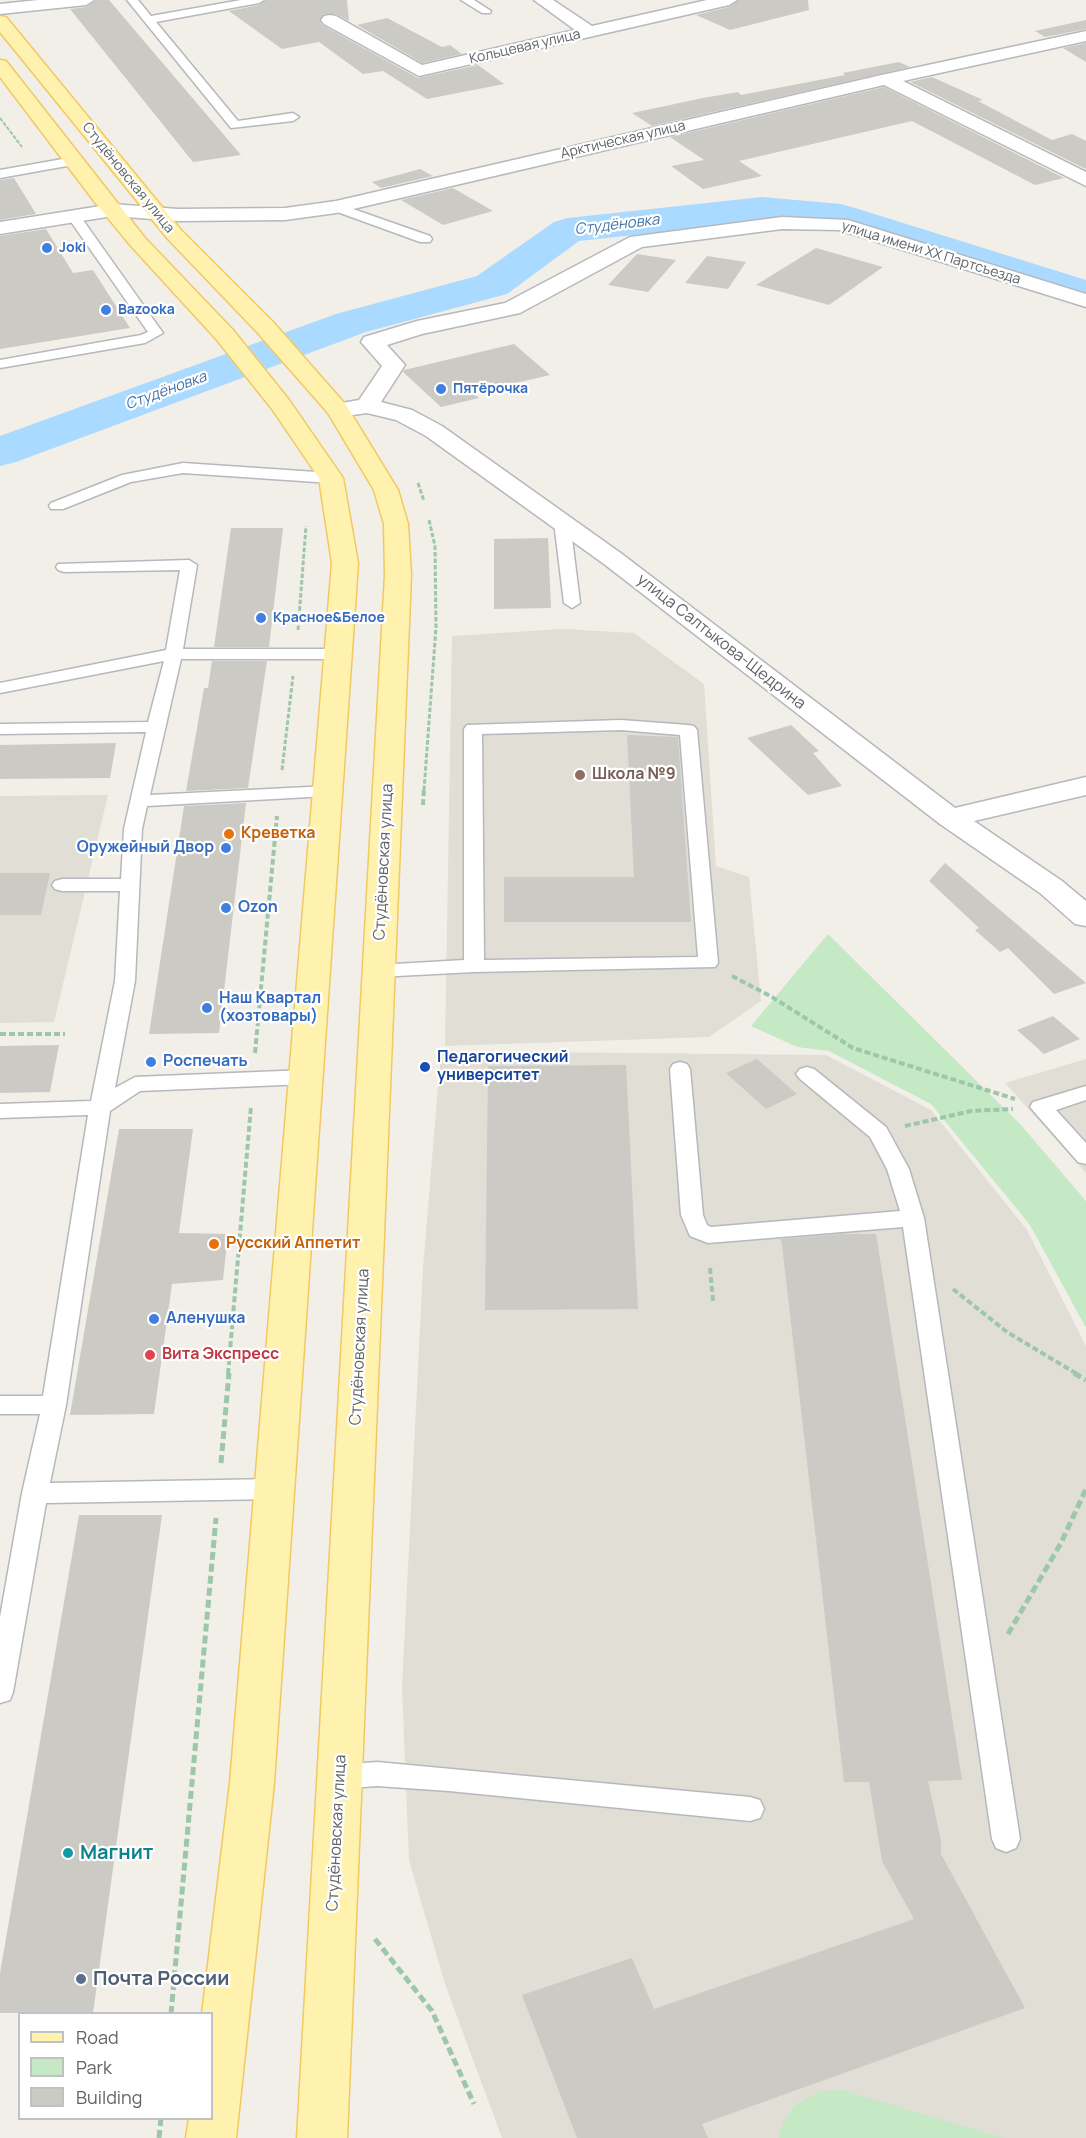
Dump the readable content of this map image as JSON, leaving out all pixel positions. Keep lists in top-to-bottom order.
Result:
{
  "streets": {
    "main road": ["Студёновская улица"],
    "street": [
      "Кольцевая улица",
      "Арктическая улица",
      "улица имени ХХ Партсъезда",
      "улица Салтыкова-Щедрина"
    ]
  },
  "crossings": [
    ["Арктическая улица", "Студёновская улица"],
    ["Студёновская улица", "улица имени ХХ Партсъезда"],
    ["Студёновская улица", "улица Салтыкова-Щедрина"],
    ["улица имени ХХ Партсъезда", "улица Салтыкова-Щедрина"]
  ],
  "water": ["Студёновка"],
  "places": [
    "Joki",
    "Bazooka",
    "Пятёрочка",
    "Красное&Белое",
    "Школа №9",
    "Креветка",
    "Оружейный Двор",
    "Ozon",
    "Наш Квартал (хозтовары)",
    "Роспечать",
    "Педагогический университет",
    "Русский Аппетит",
    "Аленушка",
    "Вита Экспресс",
    "Магнит",
    "Почта России"
  ],
  "legend": ["Road", "Park", "Building"]
}
